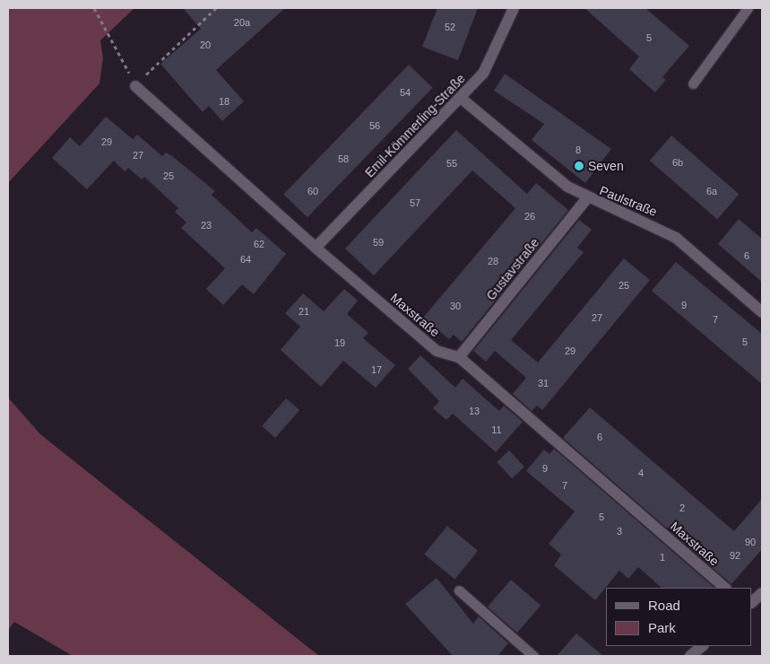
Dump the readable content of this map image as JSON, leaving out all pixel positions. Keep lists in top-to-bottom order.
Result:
{
  "streets": {
    "street": [
      "Emil-Kömmerling-Straße",
      "Paulstraße",
      "Gustavstraße",
      "Maxstraße"
    ]
  },
  "crossings": [
    ["Emil-Kömmerling-Straße", "Paulstraße"],
    ["Emil-Kömmerling-Straße", "Maxstraße"],
    ["Paulstraße", "Gustavstraße"],
    ["Gustavstraße", "Maxstraße"]
  ],
  "places": ["Seven"],
  "house_numbers": [
    "20a",
    "52",
    "5",
    "20",
    "54",
    "18",
    "56",
    "29",
    "8",
    "27",
    "58",
    "6b",
    "55",
    "25",
    "60",
    "6a",
    "57",
    "26",
    "23",
    "59",
    "62",
    "6",
    "64",
    "28",
    "25",
    "9",
    "30",
    "21",
    "27",
    "7",
    "5",
    "19",
    "29",
    "17",
    "31",
    "13",
    "11",
    "6",
    "9",
    "4",
    "7",
    "2",
    "5",
    "3",
    "90",
    "92",
    "1"
  ],
  "legend": ["Road", "Park"]
}
